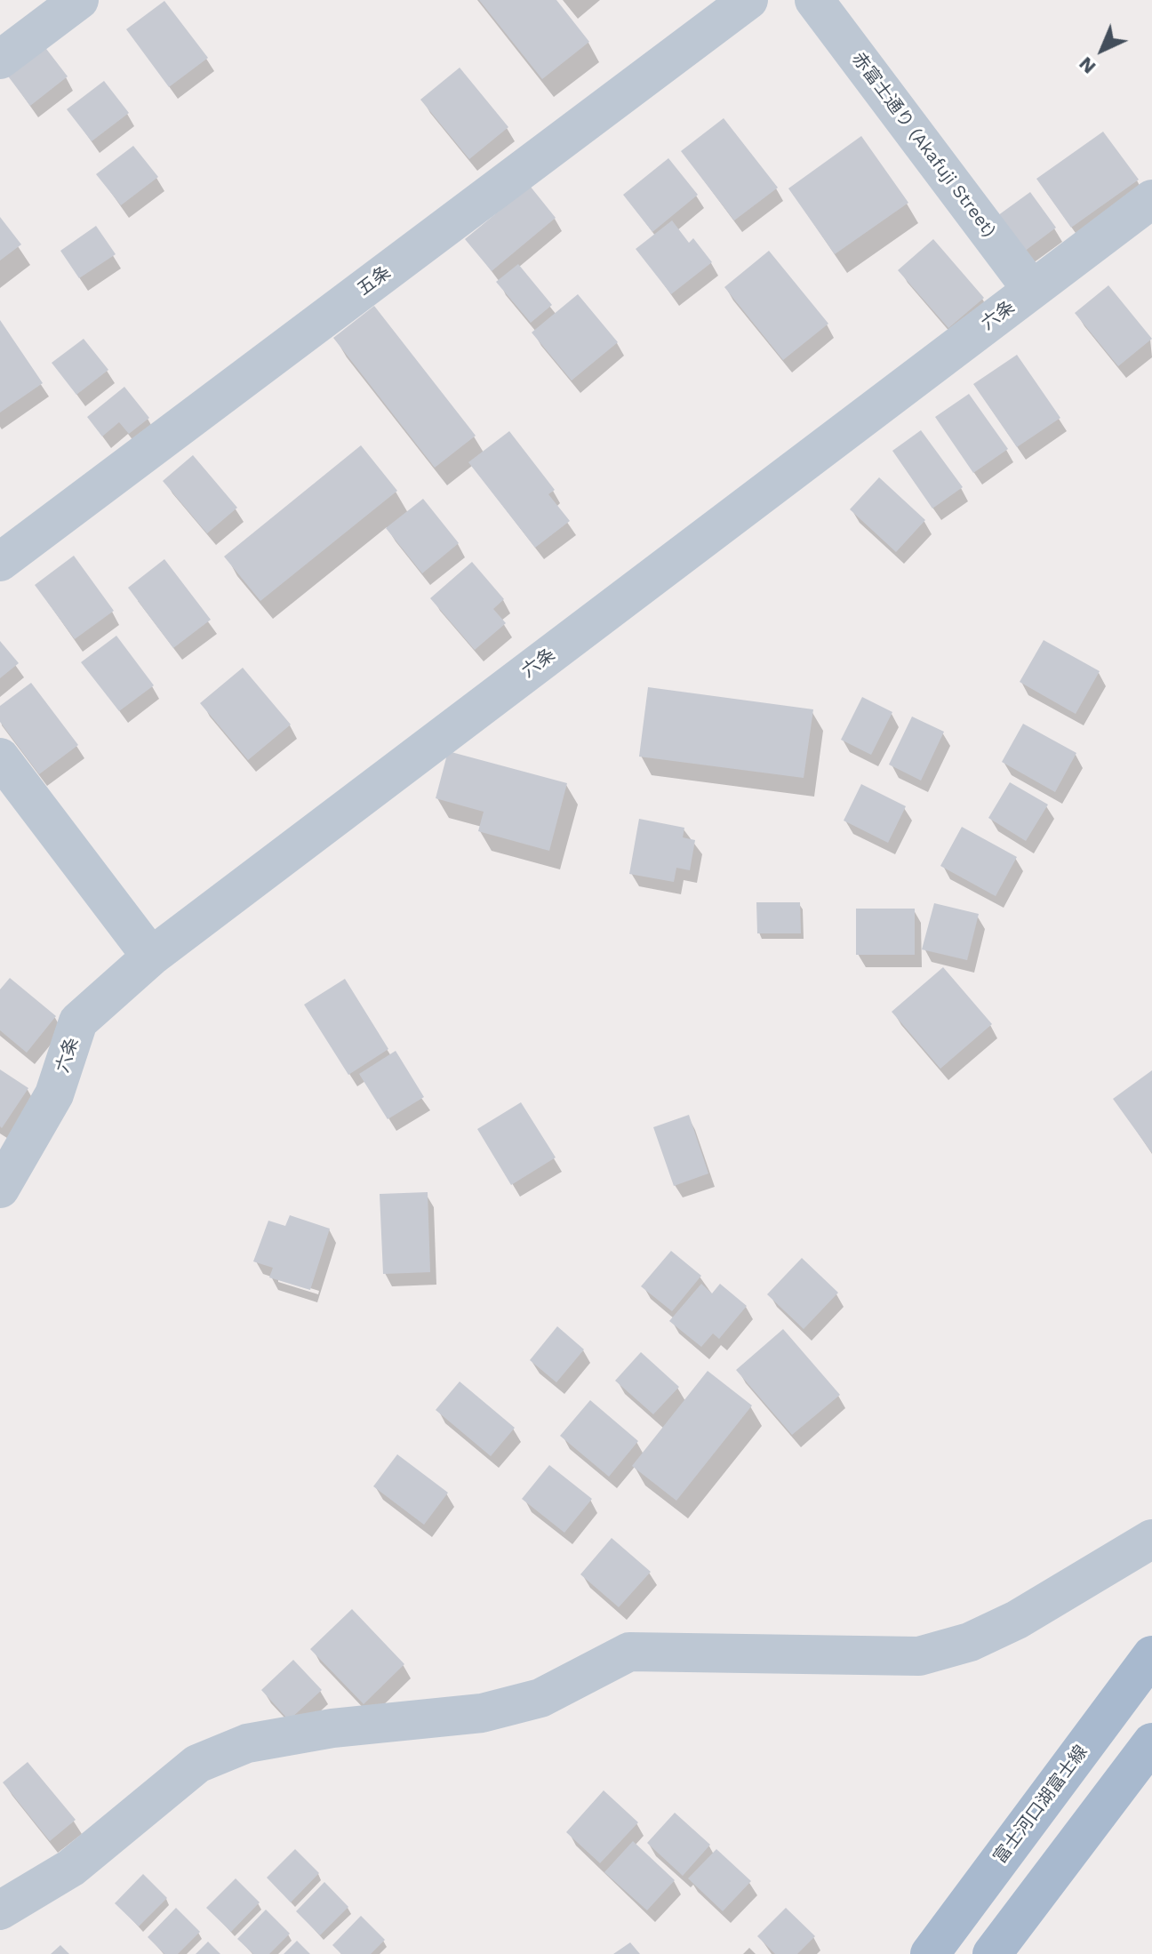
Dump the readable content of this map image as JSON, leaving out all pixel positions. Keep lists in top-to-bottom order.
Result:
{
  "streets": {
    "main road": ["富士河口湖富士線"],
    "street": ["赤富士通り (Akafuji Street)", "五条", "六条"]
  },
  "crossings": [
    ["赤富士通り (Akafuji Street)", "六条"]
  ],
  "north": "bottom left"
}
